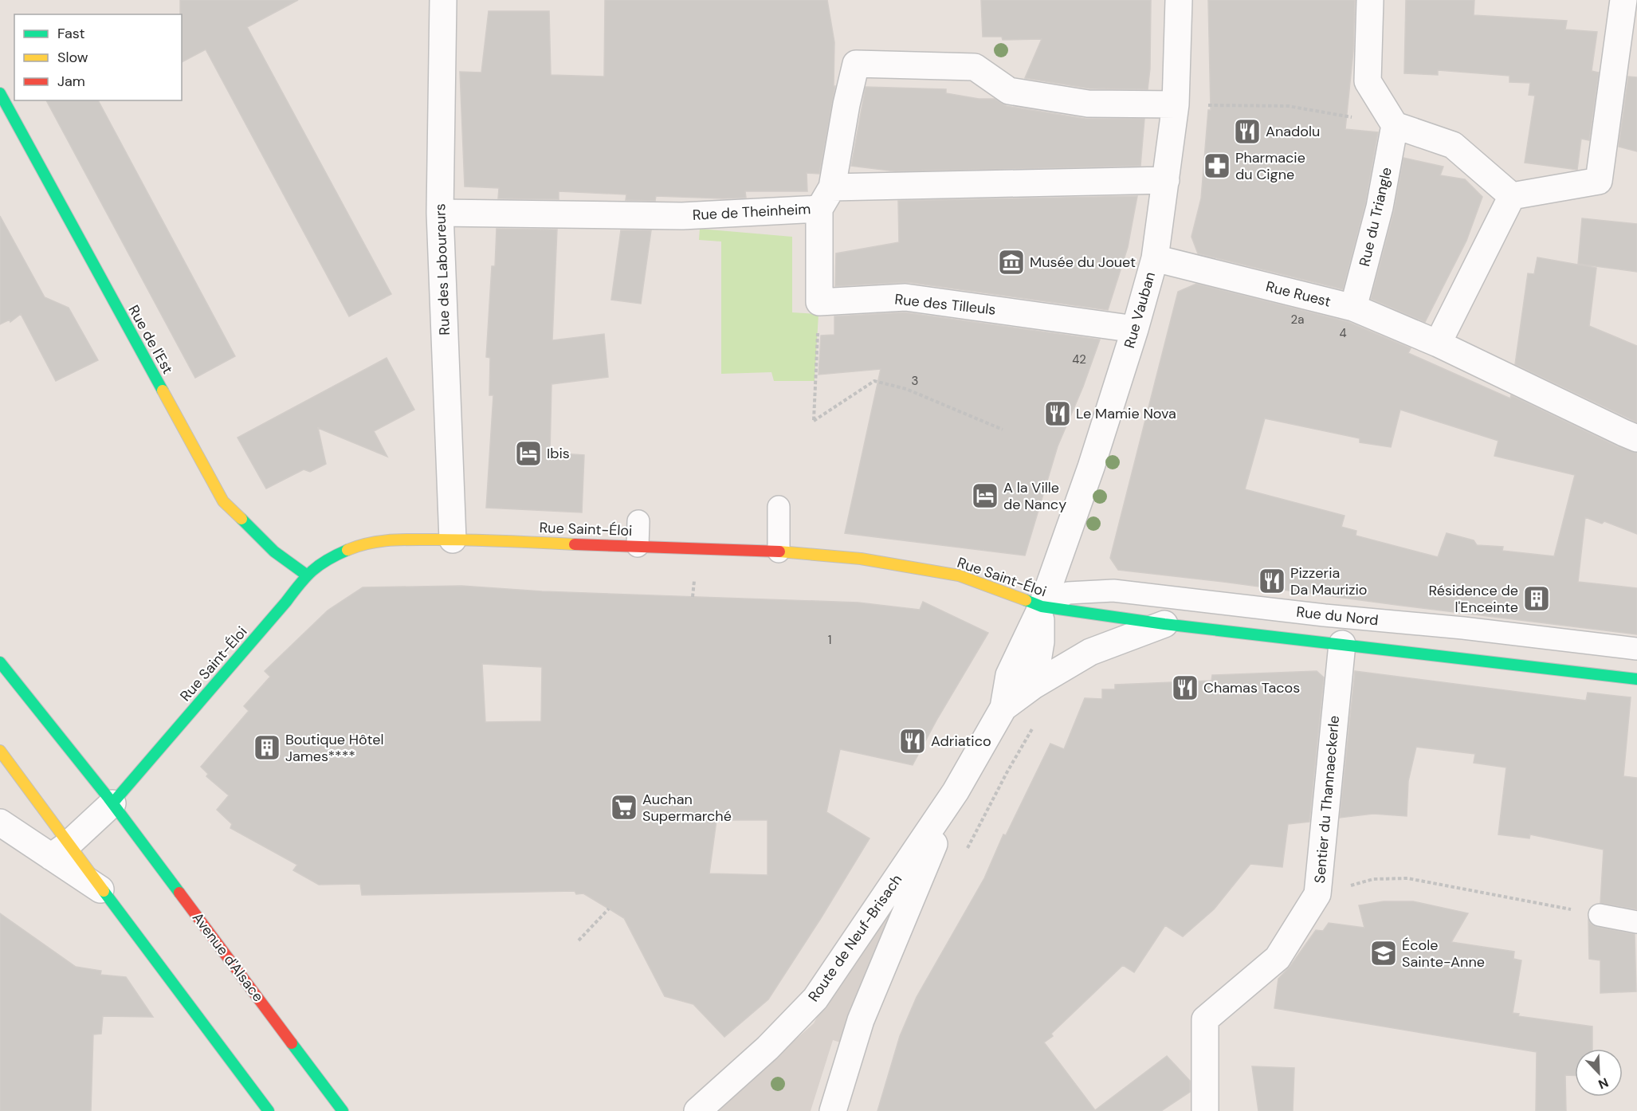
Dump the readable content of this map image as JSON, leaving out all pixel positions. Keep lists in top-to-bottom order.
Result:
{
  "streets": {
    "street": [
      "Rue de Theinheim",
      "Rue du Triangle",
      "Rue des Laboureurs",
      "Rue Ruest",
      "Rue des Tilleuls",
      "Rue Vauban",
      "Rue de l'Est",
      "Rue Saint-Éloi",
      "Rue du Nord",
      "Sentier du Thannaeckerle",
      "Route de Neuf-Brisach",
      "Avenue d'Alsace"
    ]
  },
  "crossings": [
    ["Rue de Theinheim", "Rue des Laboureurs"],
    ["Rue de Theinheim", "Rue Vauban"],
    ["Rue du Triangle", "Rue Ruest"],
    ["Rue des Laboureurs", "Rue Saint-Éloi"],
    ["Rue Ruest", "Rue Vauban"],
    ["Rue des Tilleuls", "Rue Vauban"],
    ["Rue Vauban", "Rue Saint-Éloi"],
    ["Rue Vauban", "Rue du Nord"],
    ["Rue Vauban", "Route de Neuf-Brisach"],
    ["Rue de l'Est", "Rue Saint-Éloi"],
    ["Rue Saint-Éloi", "Rue du Nord"],
    ["Rue Saint-Éloi", "Route de Neuf-Brisach"],
    ["Rue Saint-Éloi", "Avenue d'Alsace"],
    ["Rue du Nord", "Sentier du Thannaeckerle"],
    ["Rue du Nord", "Route de Neuf-Brisach"]
  ],
  "places": {
    "restaurant": [
      "Anadolu",
      "Le Mamie Nova",
      "Pizzeria Da Maurizio",
      "Chamas Tacos",
      "Adriatico"
    ],
    "pharmacy": ["Pharmacie du Cigne"],
    "museum": ["Musée du Jouet"],
    "hotel": ["Ibis", "A la Ville de Nancy"],
    "building": ["Résidence de l'Enceinte", "Boutique Hôtel James****"],
    "supermarket": ["Auchan Supermarché"],
    "school or university": ["École Sainte-Anne"]
  },
  "house_numbers": [
    "2a",
    "4",
    "42",
    "3",
    "1"
  ],
  "legend": ["Fast", "Slow", "Jam"],
  "north": "bottom right"
}
